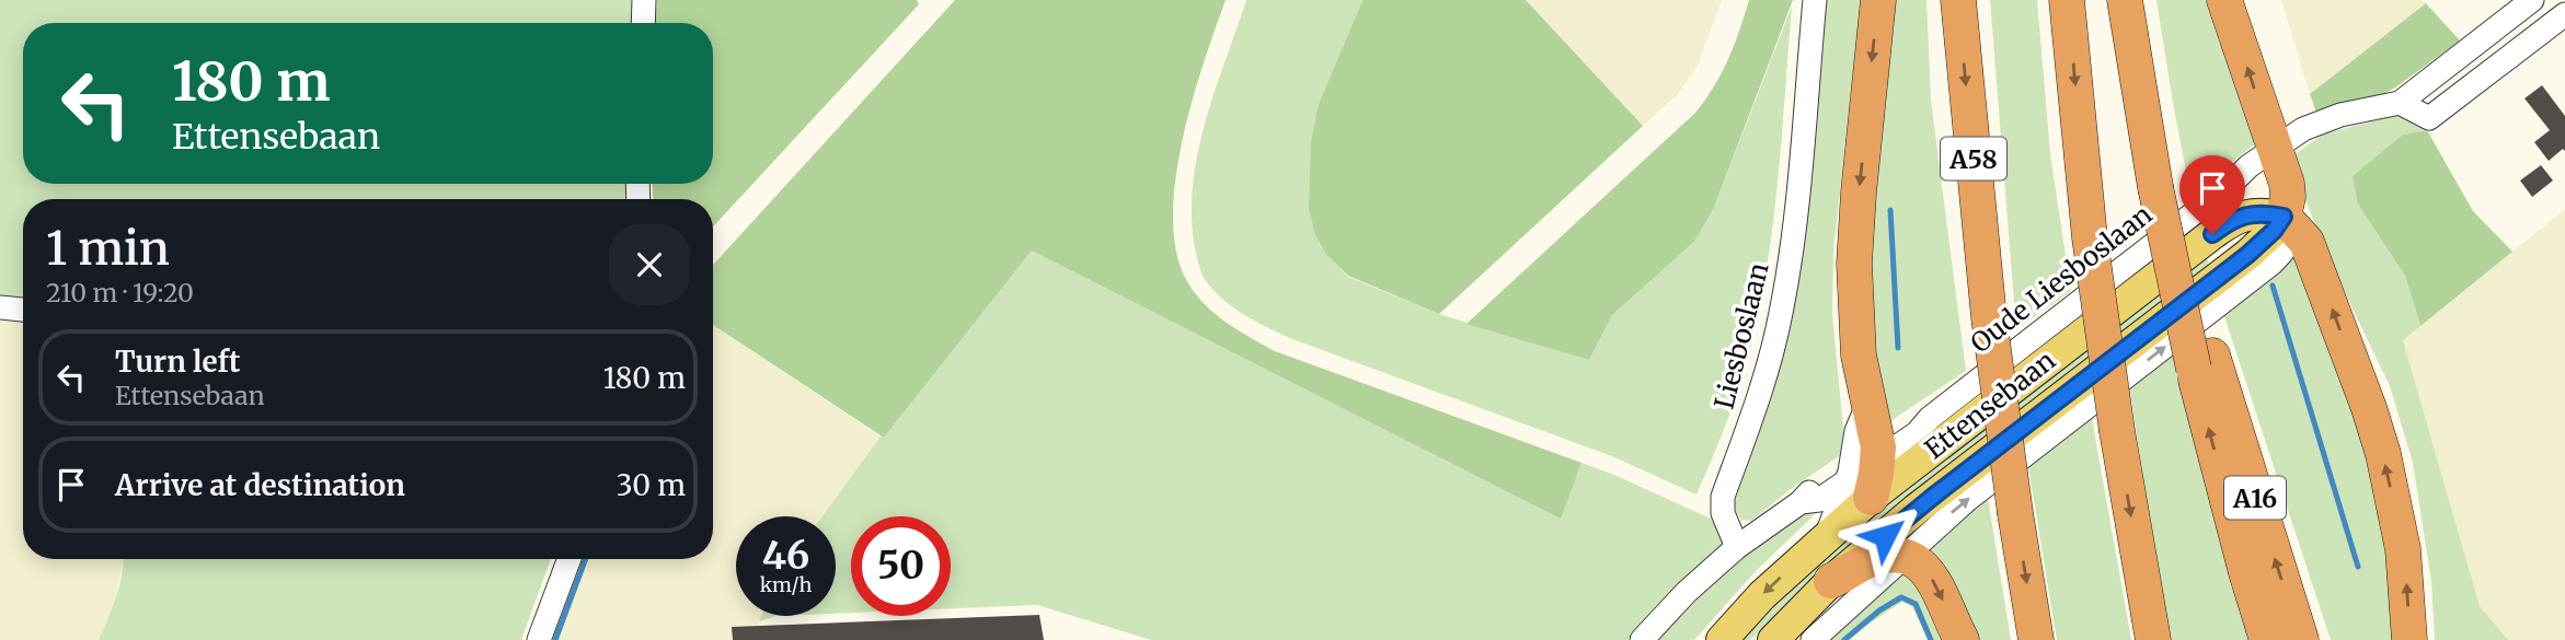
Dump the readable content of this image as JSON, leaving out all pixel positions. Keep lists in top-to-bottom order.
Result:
{
  "streets": {
    "highway": ["A58", "A16"],
    "main road": ["Ettensebaan"],
    "street": ["Oude Liesboslaan", "Liesboslaan"]
  },
  "crossings": [
    ["Oude Liesboslaan", "Liesboslaan"],
    ["Oude Liesboslaan", "Ettensebaan"]
  ],
  "page": {
    "turn": ["180 m", "Ettensebaan"],
    "heading": ["1 min", "210 m · 19:20"],
    "list": [
      {
        "name": "Turn left",
        "note": "Ettensebaan",
        "value": "180 m"
      },
      {
        "name": "Arrive at destination",
        "value": "30 m"
      }
    ],
    "speed": "46 km/h",
    "limit": "50"
  }
}
